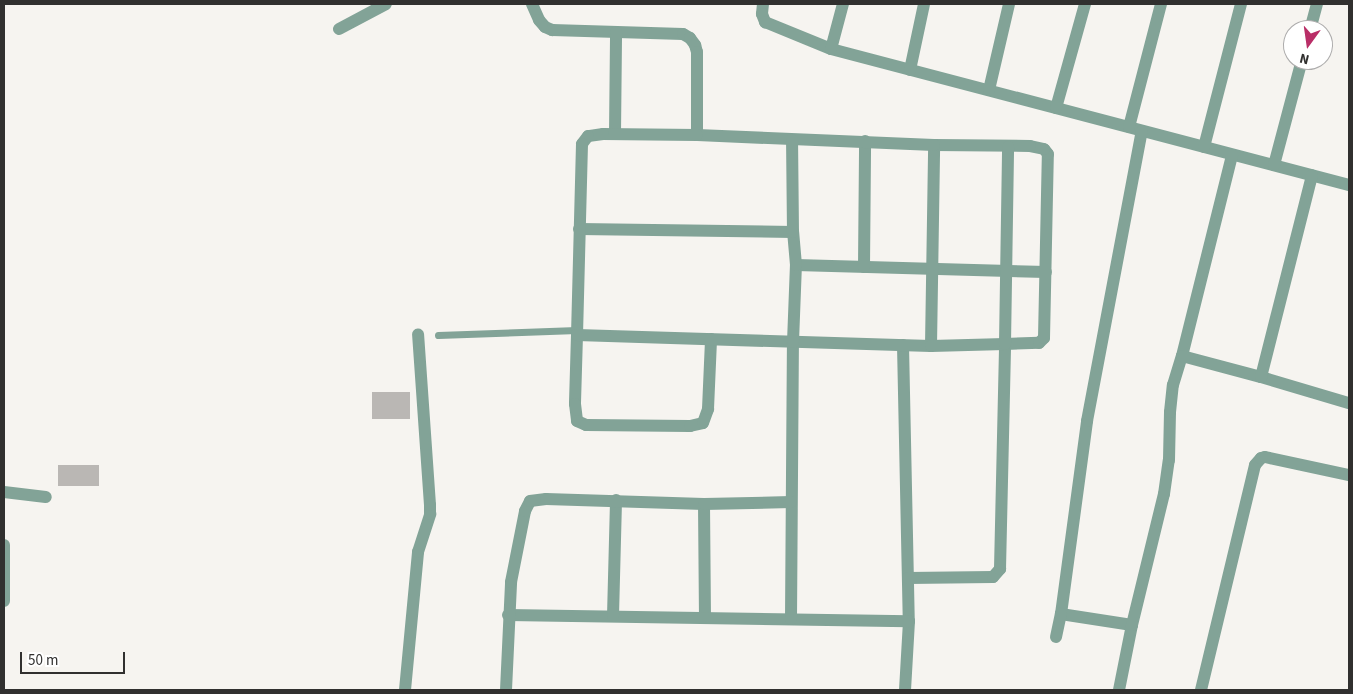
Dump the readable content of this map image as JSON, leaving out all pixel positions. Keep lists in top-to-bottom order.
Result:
{
  "scale_bar": "50 m",
  "north": "bottom"
}
